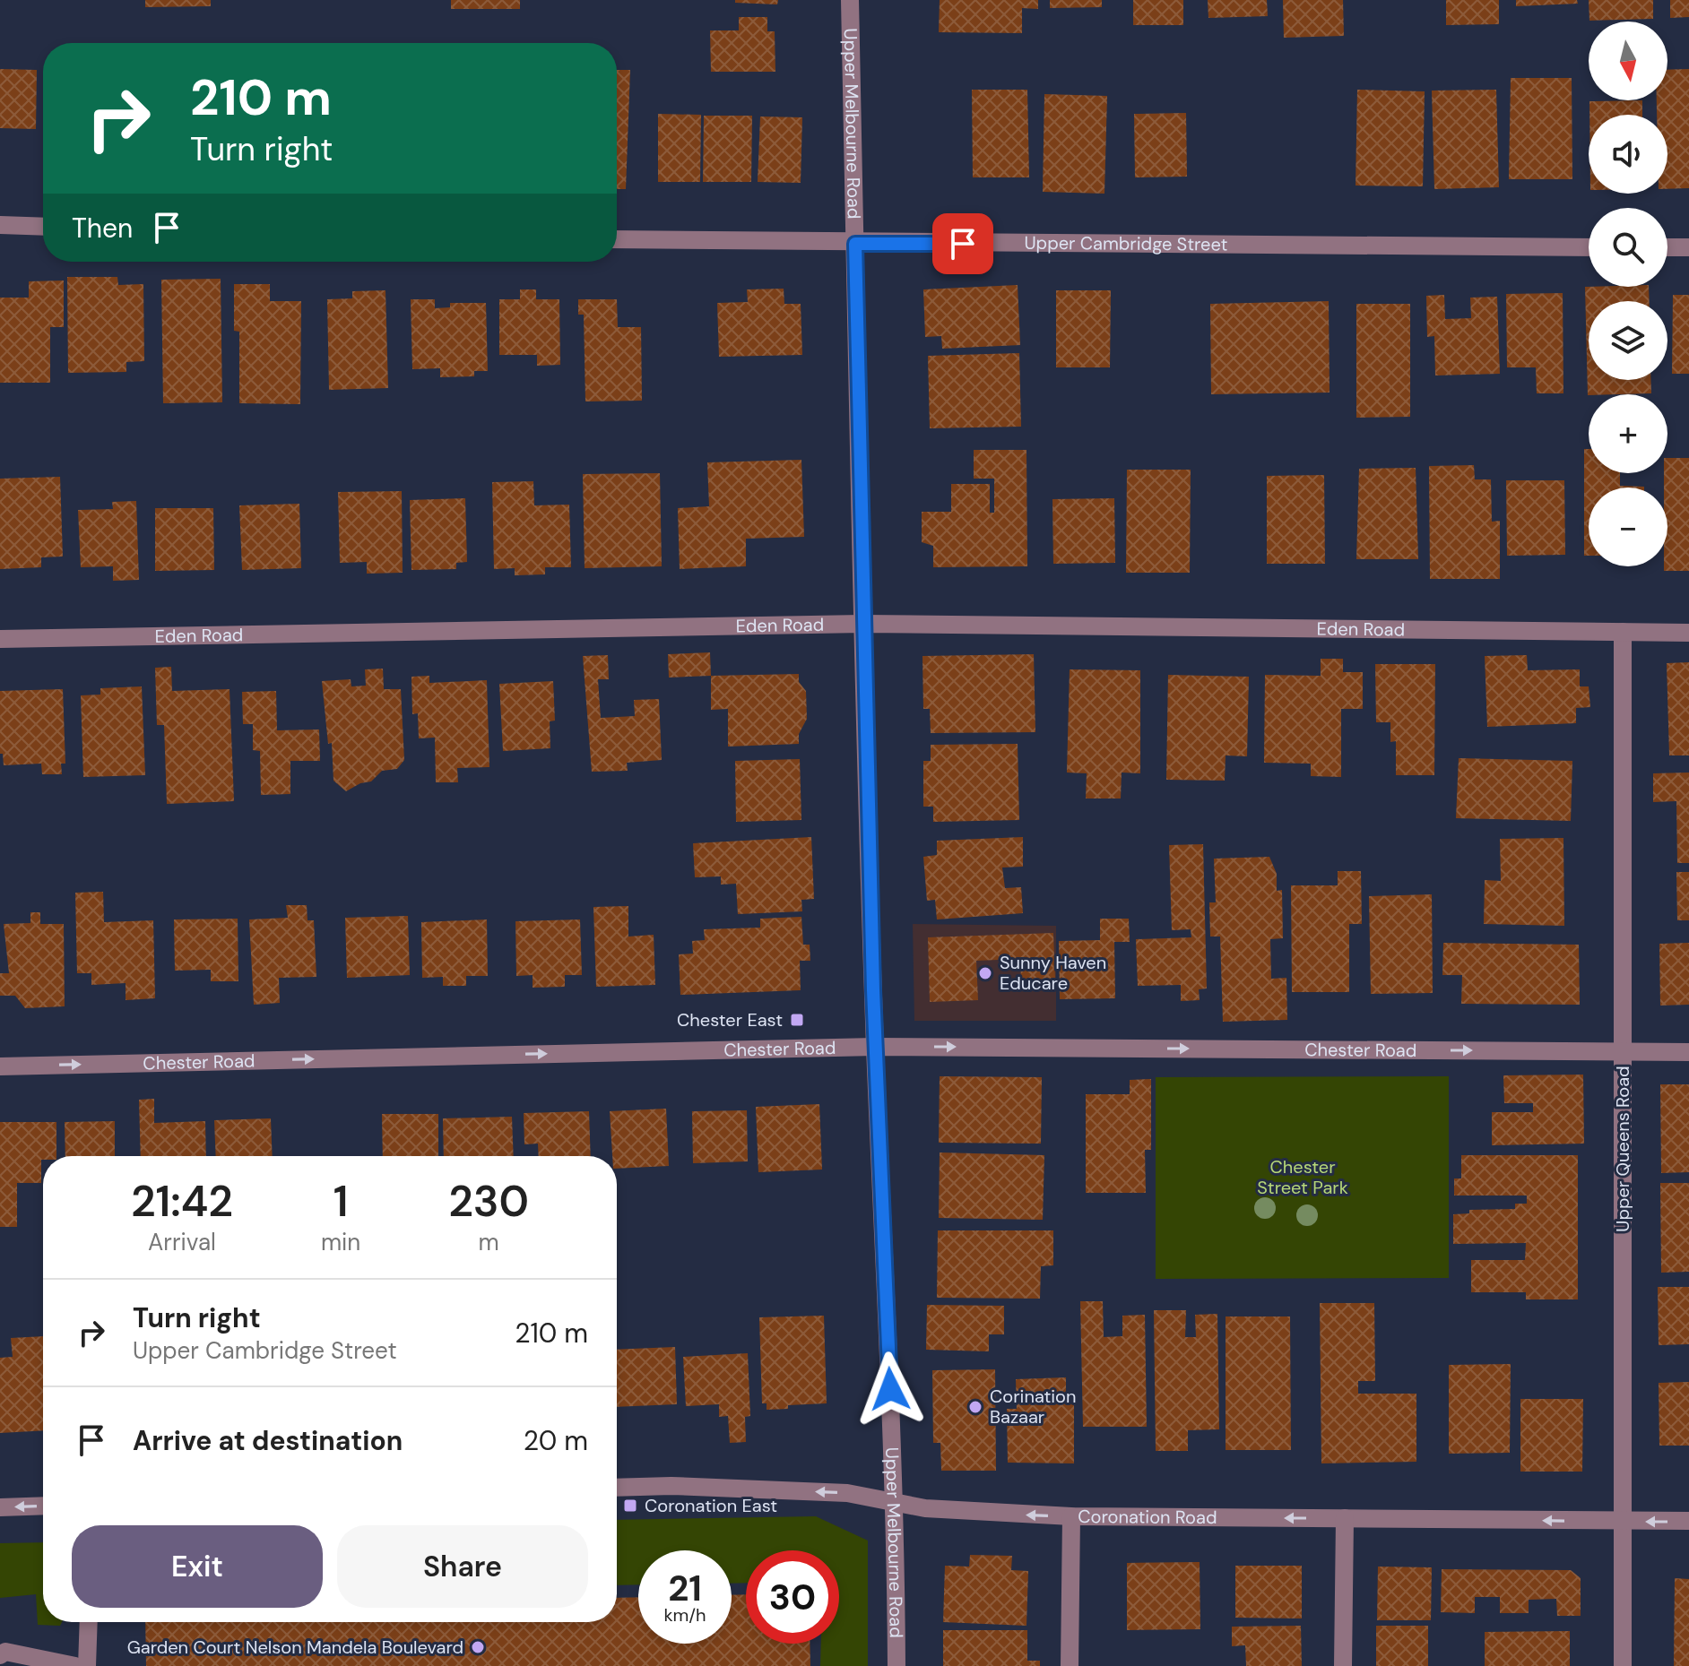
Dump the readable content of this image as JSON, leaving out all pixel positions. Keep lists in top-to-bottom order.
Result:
{
  "streets": {
    "street": [
      "Upper Melbourne Road",
      "Upper Cambridge Street",
      "Eden Road",
      "Chester Road",
      "Upper Queens Road",
      "Coronation Road"
    ]
  },
  "crossings": [
    ["Upper Melbourne Road", "Upper Cambridge Street"],
    ["Upper Melbourne Road", "Eden Road"],
    ["Upper Melbourne Road", "Chester Road"],
    ["Upper Melbourne Road", "Coronation Road"],
    ["Eden Road", "Upper Queens Road"],
    ["Chester Road", "Upper Queens Road"],
    ["Upper Queens Road", "Coronation Road"]
  ],
  "one_way": ["Chester Road", "Coronation Road"],
  "parks": ["Chester Street Park"],
  "places": {
    "other": ["Sunny Haven Educare", "Corination Bazaar", "Garden Court Nelson Mandela Boulevard"],
    "transit": ["Chester East", "Coronation East"]
  },
  "north": "bottom",
  "page": {
    "map_buttons": ["+", "−"],
    "turn": ["210 m", "Turn right"],
    "then": "Then",
    "eta": [
      "21:42",
      "Arrival",
      "1",
      "min",
      "230",
      "m"
    ],
    "list": [
      {
        "name": "Turn right",
        "note": "Upper Cambridge Street",
        "value": "210 m"
      },
      {
        "name": "Arrive at destination",
        "value": "20 m"
      }
    ],
    "buttons": ["Exit", "Share"],
    "speed": "21 km/h",
    "limit": "30"
  }
}
